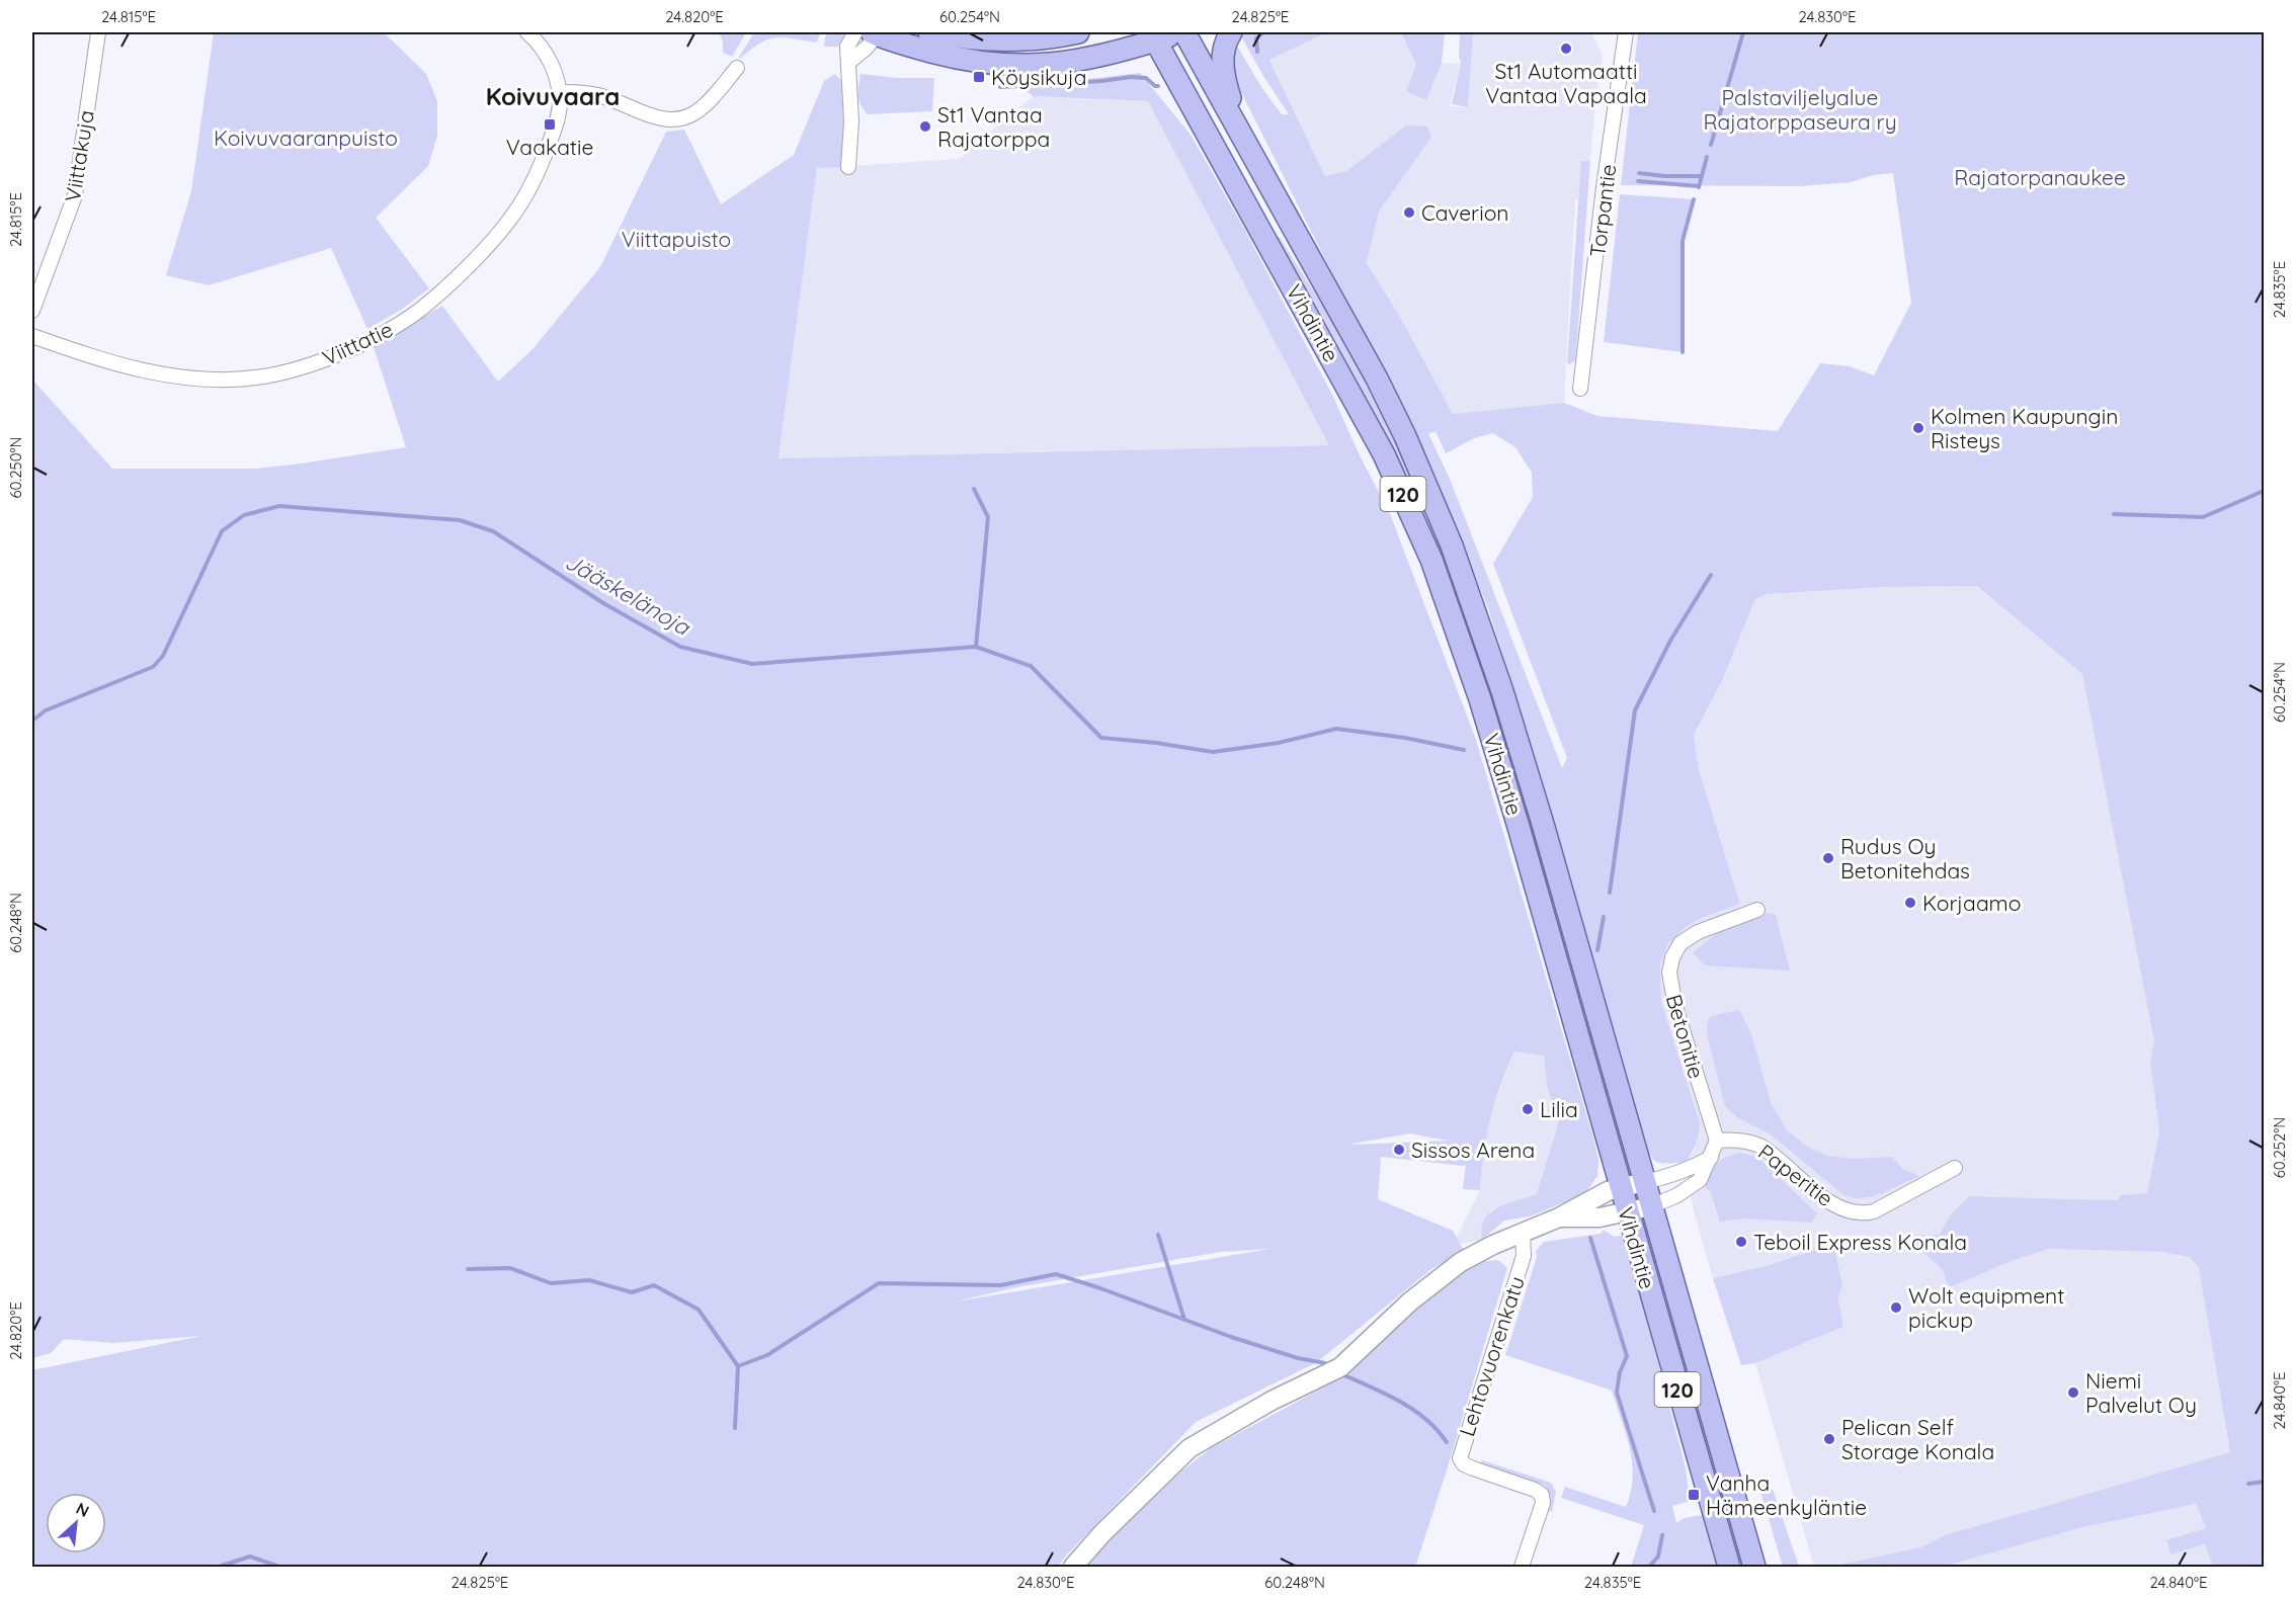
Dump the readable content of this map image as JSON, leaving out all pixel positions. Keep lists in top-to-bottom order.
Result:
{
  "streets": {
    "main road": ["Vihdintie", "120"],
    "street": [
      "Viittakuja",
      "Torpantie",
      "Viittatie",
      "Betonitie",
      "Paperitie",
      "Lehtovuorenkatu"
    ]
  },
  "crossings": [
    ["Betonitie", "Paperitie"]
  ],
  "districts": ["Koivuvaara"],
  "water": ["Jääskelänoja"],
  "parks": [
    "Palstaviljelyalue Rajatorppaseura ry",
    "Koivuvaaranpuisto",
    "Rajatorpanaukee",
    "Viittapuisto"
  ],
  "places": {
    "other": [
      "St1 Automaatti Vantaa Vapaala",
      "St1 Vantaa Rajatorppa",
      "Caverion",
      "Kolmen Kaupungin Risteys",
      "Rudus Oy Betonitehdas",
      "Korjaamo",
      "Lilia",
      "Sissos Arena",
      "Teboil Express Konala",
      "Wolt equipment pickup",
      "Niemi Palvelut Oy",
      "Pelican Self Storage Konala"
    ],
    "transit": ["Köysikuja", "Vaakatie", "Vanha Hämeenkyläntie"]
  },
  "north": "top right",
  "coordinates": [
    "24.815°E",
    "24.820°E",
    "60.254°N",
    "24.825°E",
    "24.830°E",
    "24.835°E",
    "60.250°N",
    "60.248°N",
    "60.252°N",
    "24.840°E"
  ]
}
